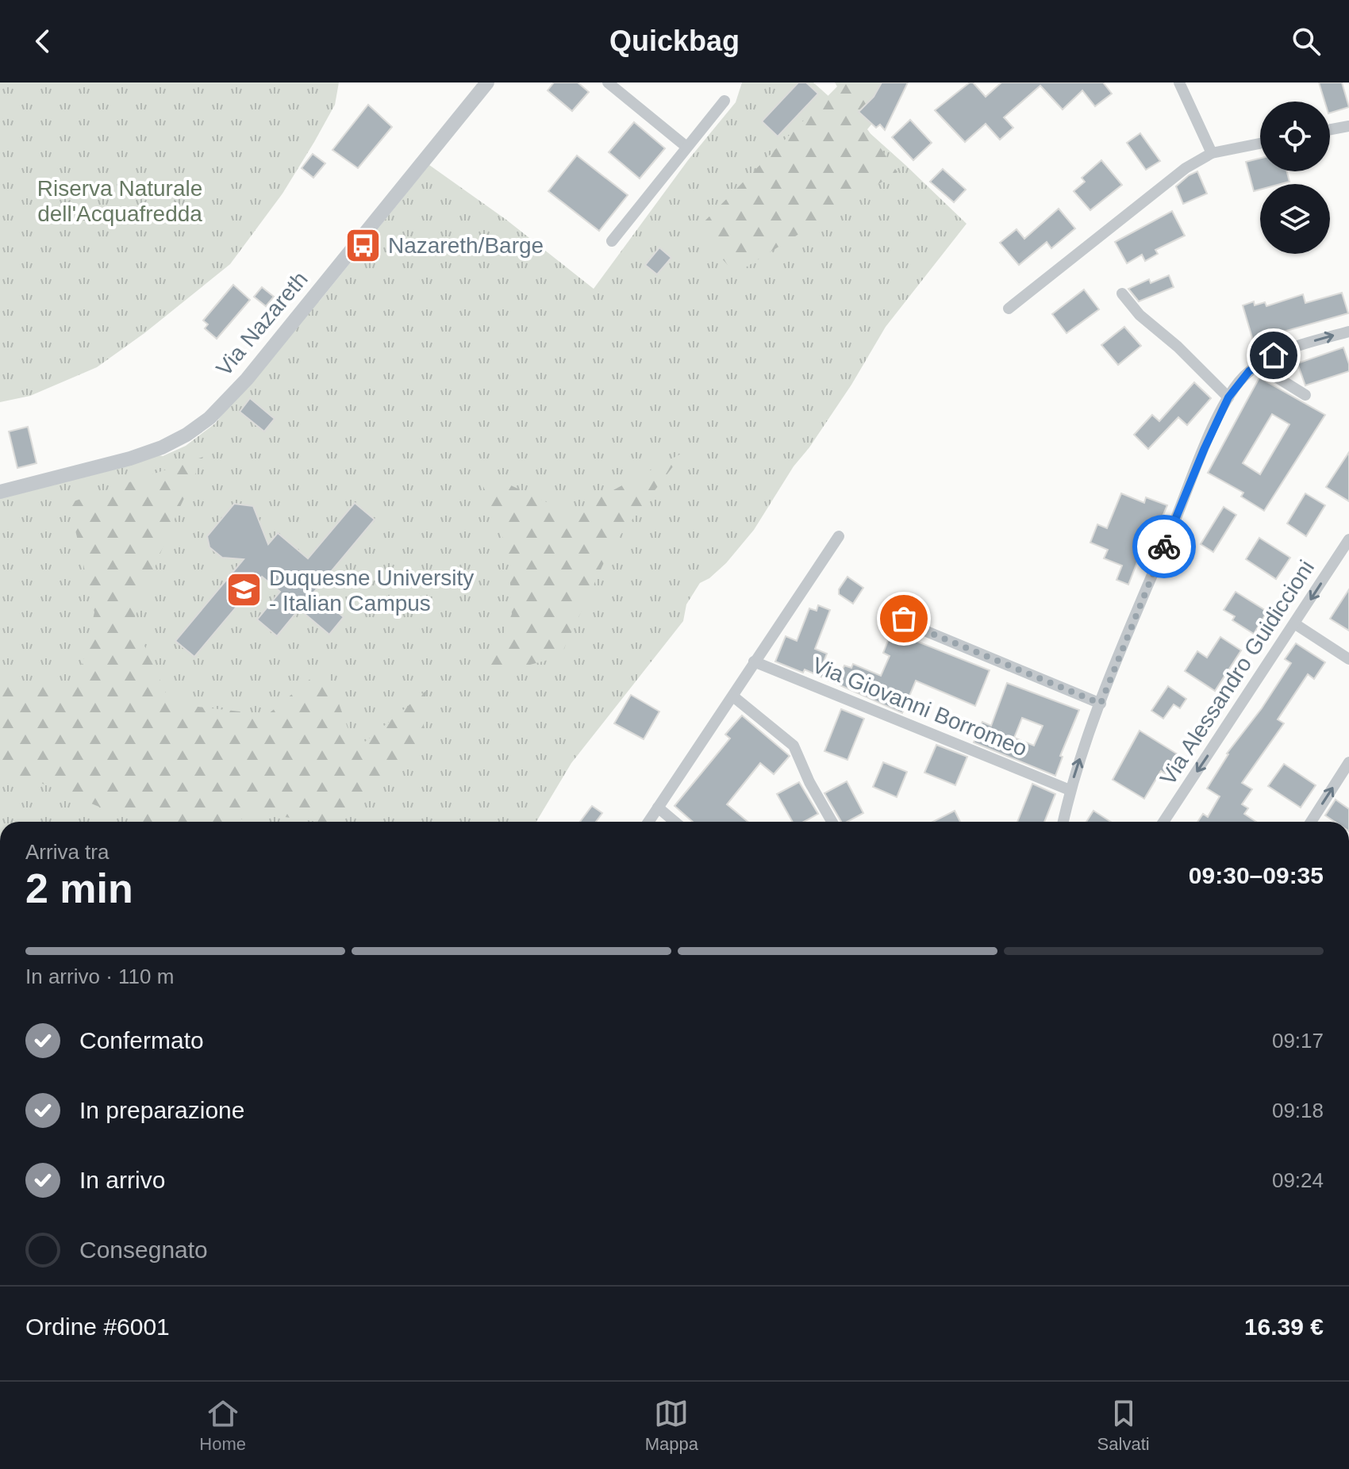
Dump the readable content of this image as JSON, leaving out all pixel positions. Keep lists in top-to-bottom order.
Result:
{
  "streets": {
    "street": ["Via Nazareth", "Via Alessandro Guidiccioni", "Via Giovanni Borromeo"]
  },
  "one_way": ["Via Alessandro Guidiccioni"],
  "parks": ["Riserva Naturale dell'Acquafredda"],
  "places": {
    "bus stop": ["Nazareth/Barge"],
    "school or university": ["Duquesne University - Italian Campus"]
  },
  "page": {
    "header": "Quickbag",
    "heading": ["2 min", "Arriva tra", "09:30–09:35"],
    "panel": ["Ordine #6001", "16.39 €"],
    "bar": "In arrivo · 110 m",
    "list": [
      ["Confermato", "09:17"],
      ["In preparazione", "09:18"],
      ["In arrivo", "09:24"],
      "Consegnato"
    ],
    "tabs": ["Home", "Mappa", "Salvati"]
  }
}
